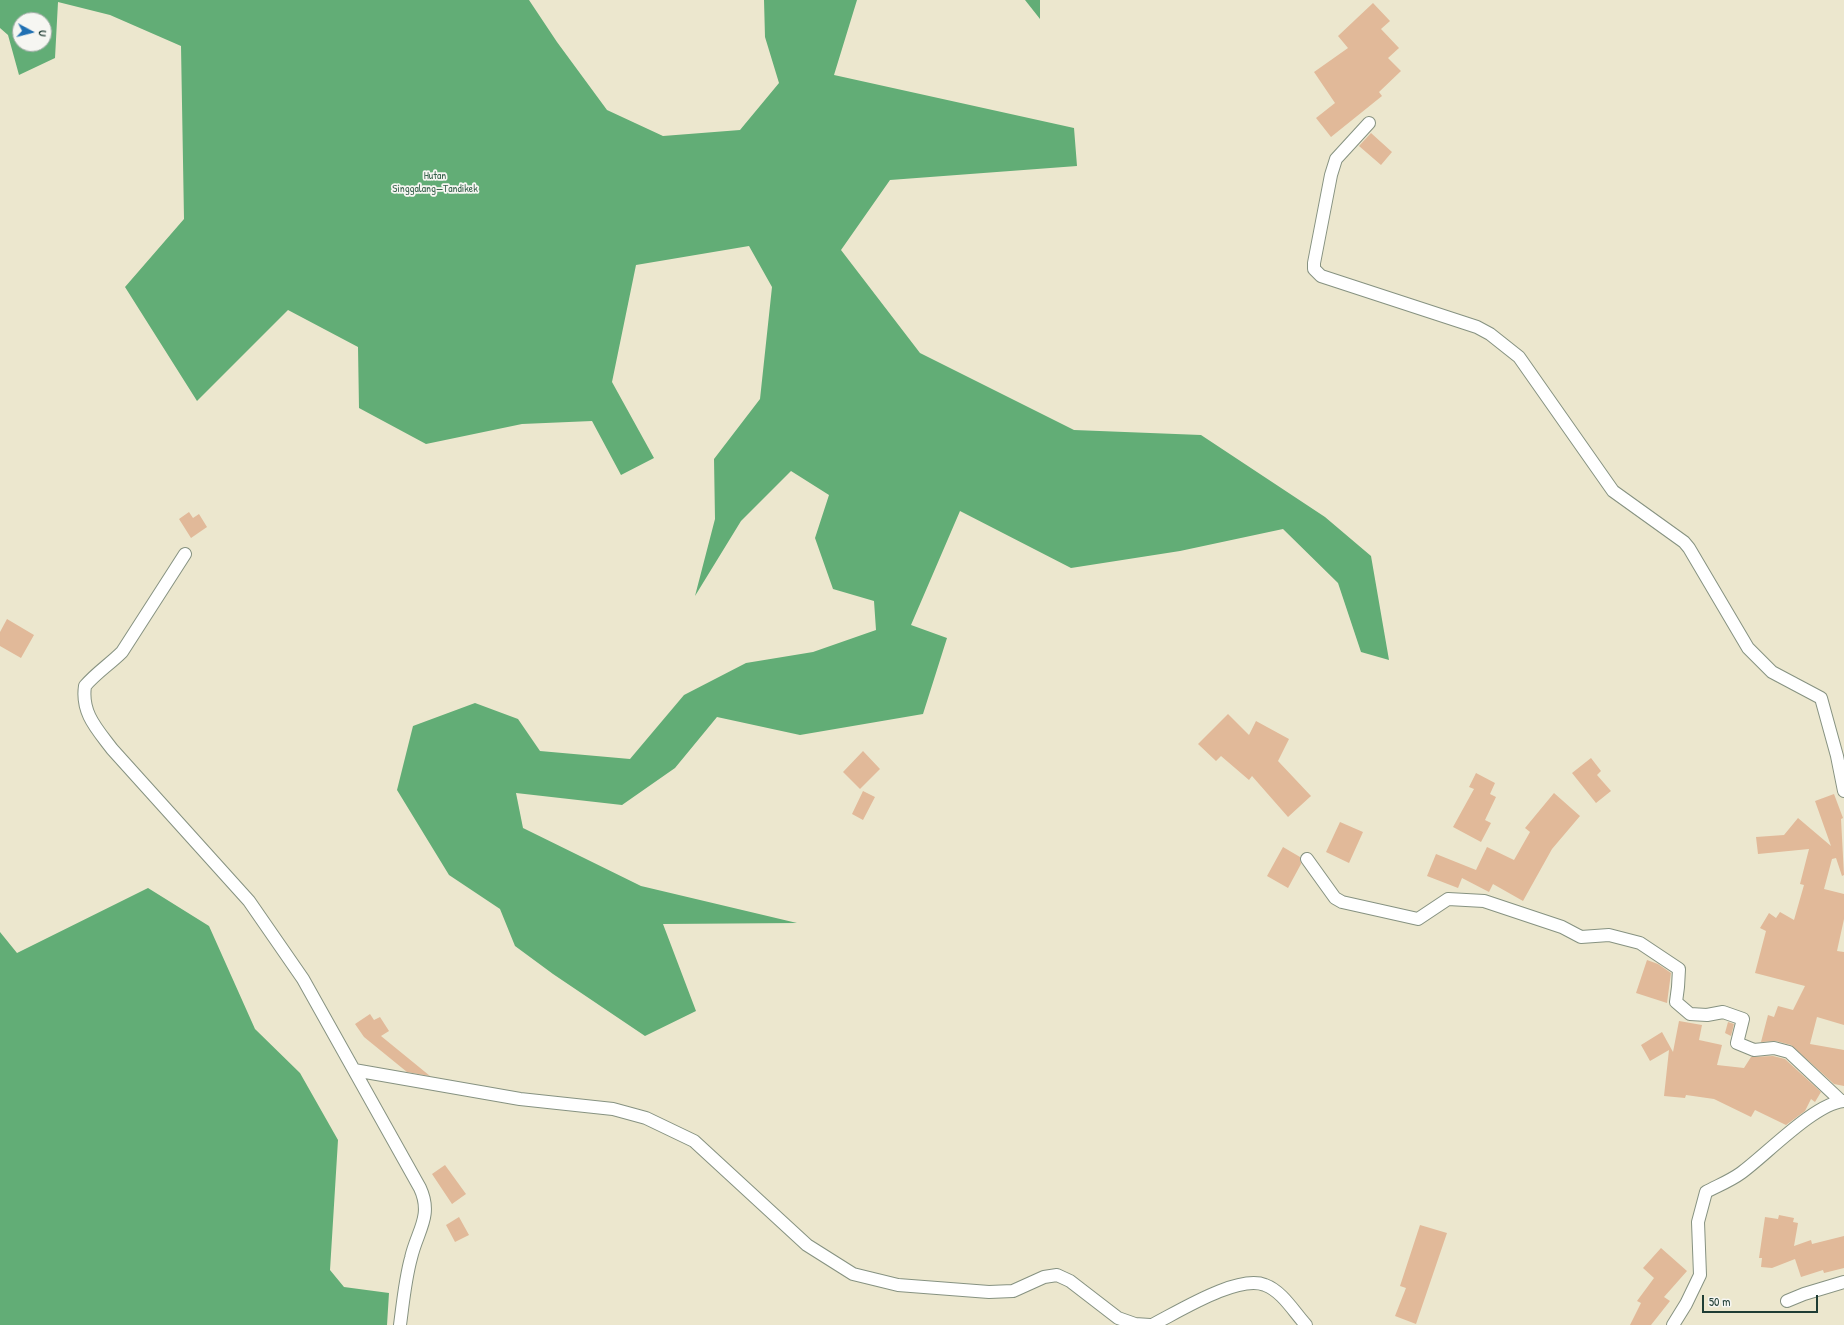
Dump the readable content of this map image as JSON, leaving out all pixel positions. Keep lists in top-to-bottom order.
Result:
{
  "parks": ["Hutan Singgalang—Tandikek"],
  "scale_bar": "50 m",
  "north": "right"
}
